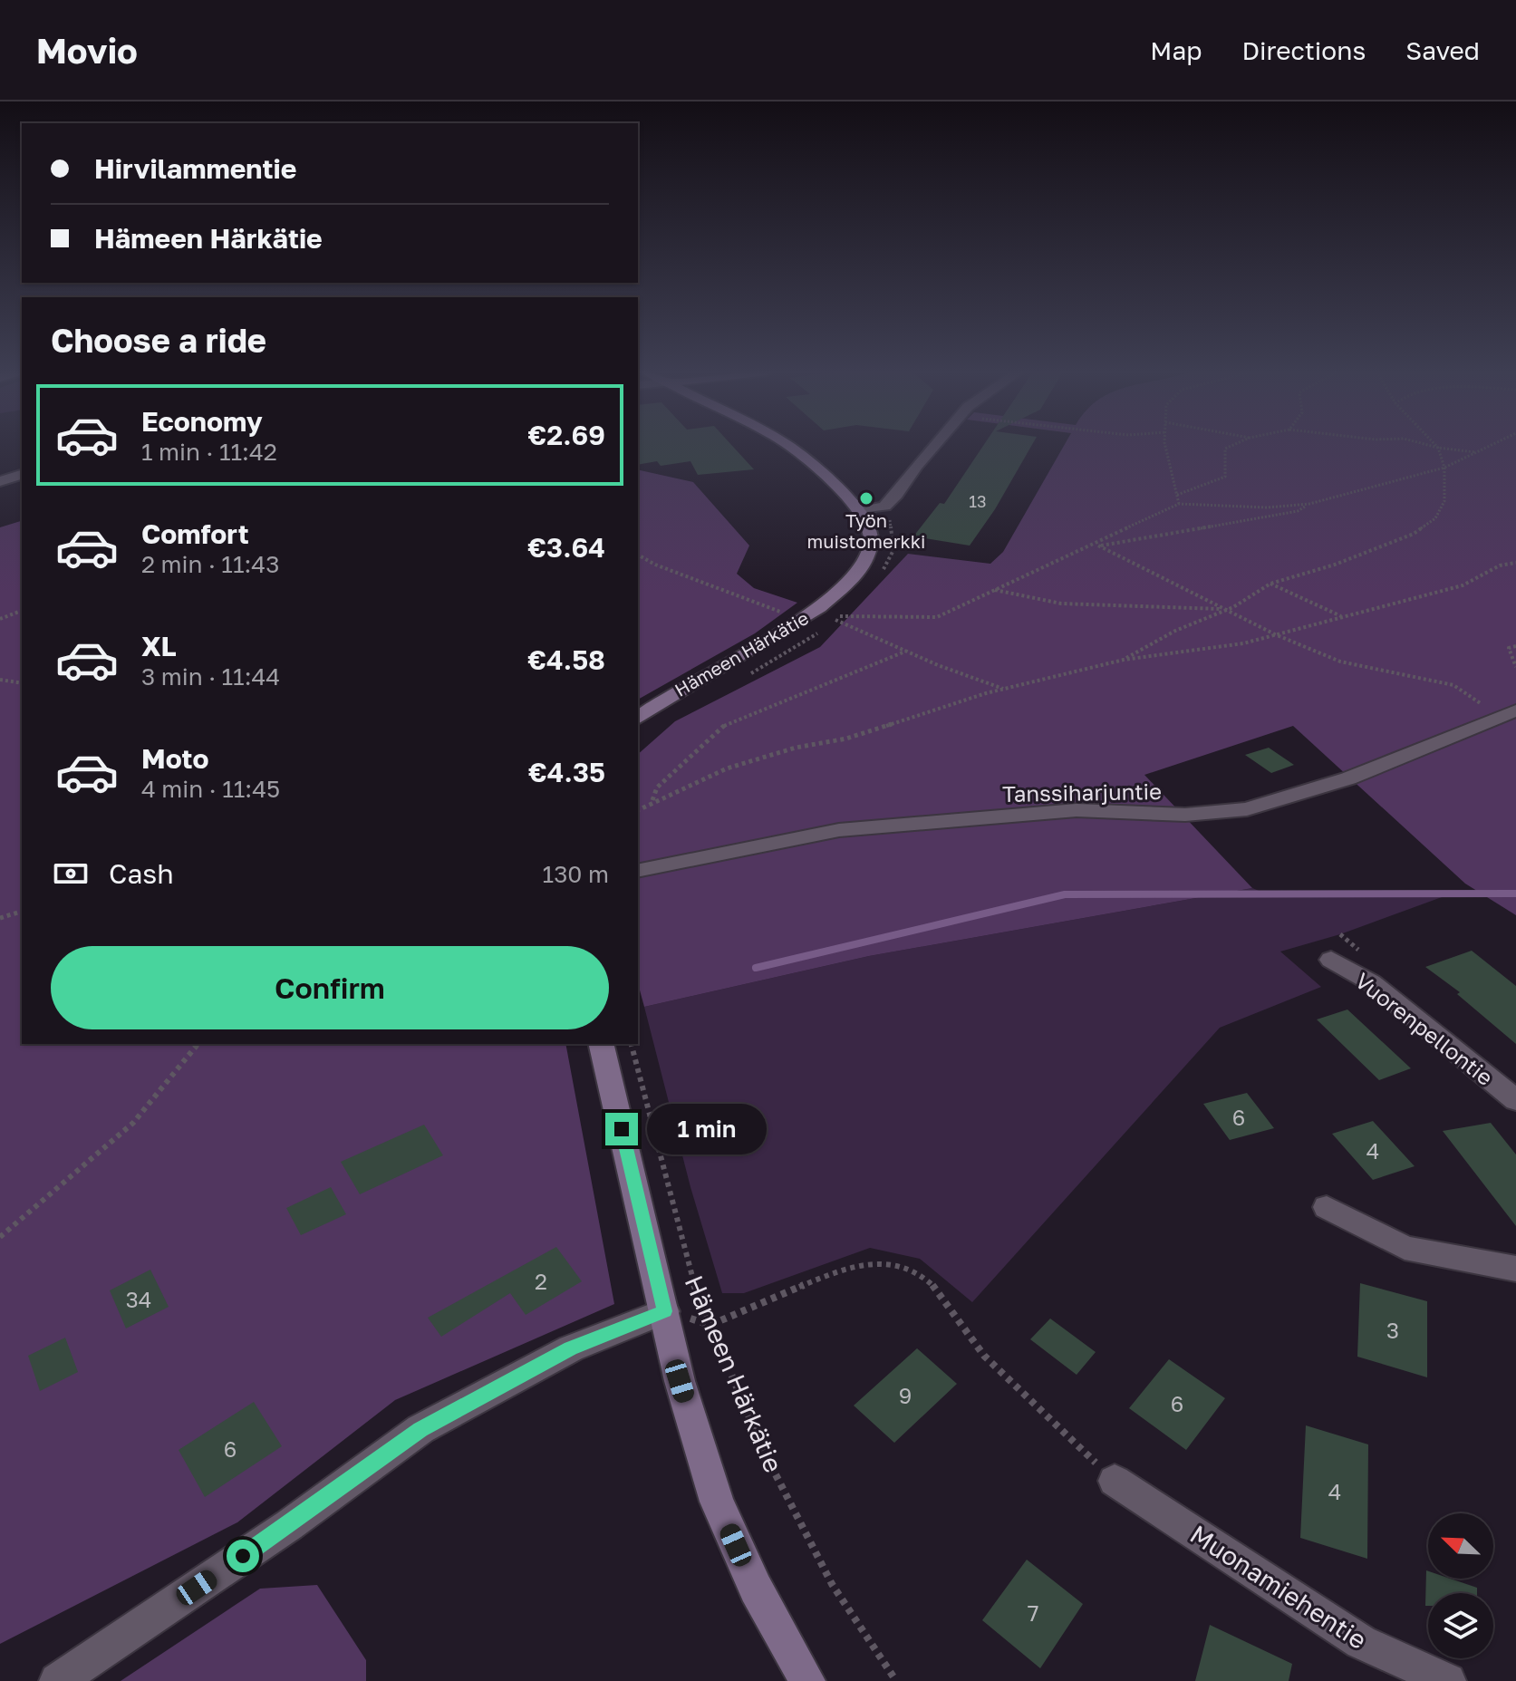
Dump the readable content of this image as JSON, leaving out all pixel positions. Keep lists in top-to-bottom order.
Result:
{
  "streets": {
    "main road": ["Hämeen Härkätie"],
    "street": ["Tanssiharjuntie", "Vuorenpellontie", "Muonamiehentie"]
  },
  "places": ["Työn muistomerkki"],
  "house_numbers": [
    "13",
    "6",
    "4",
    "2",
    "34",
    "3",
    "9",
    "6",
    "6",
    "4",
    "7"
  ],
  "north": "top left",
  "page": {
    "header": "Movio",
    "nav": ["Map", "Directions", "Saved"],
    "banner": ["Hirvilammentie", "Hämeen Härkätie"],
    "heading": "Choose a ride",
    "list": [
      {
        "name": "Economy",
        "note": "1 min · 11:42",
        "value": "€2.69"
      },
      {
        "name": "Comfort",
        "note": "2 min · 11:43",
        "value": "€3.64"
      },
      {
        "name": "XL",
        "note": "3 min · 11:44",
        "value": "€4.58"
      },
      {
        "name": "Moto",
        "note": "4 min · 11:45",
        "value": "€4.35"
      }
    ],
    "pay": ["Cash", "130 m"],
    "buttons": "Confirm",
    "bubble": "1 min"
  }
}
